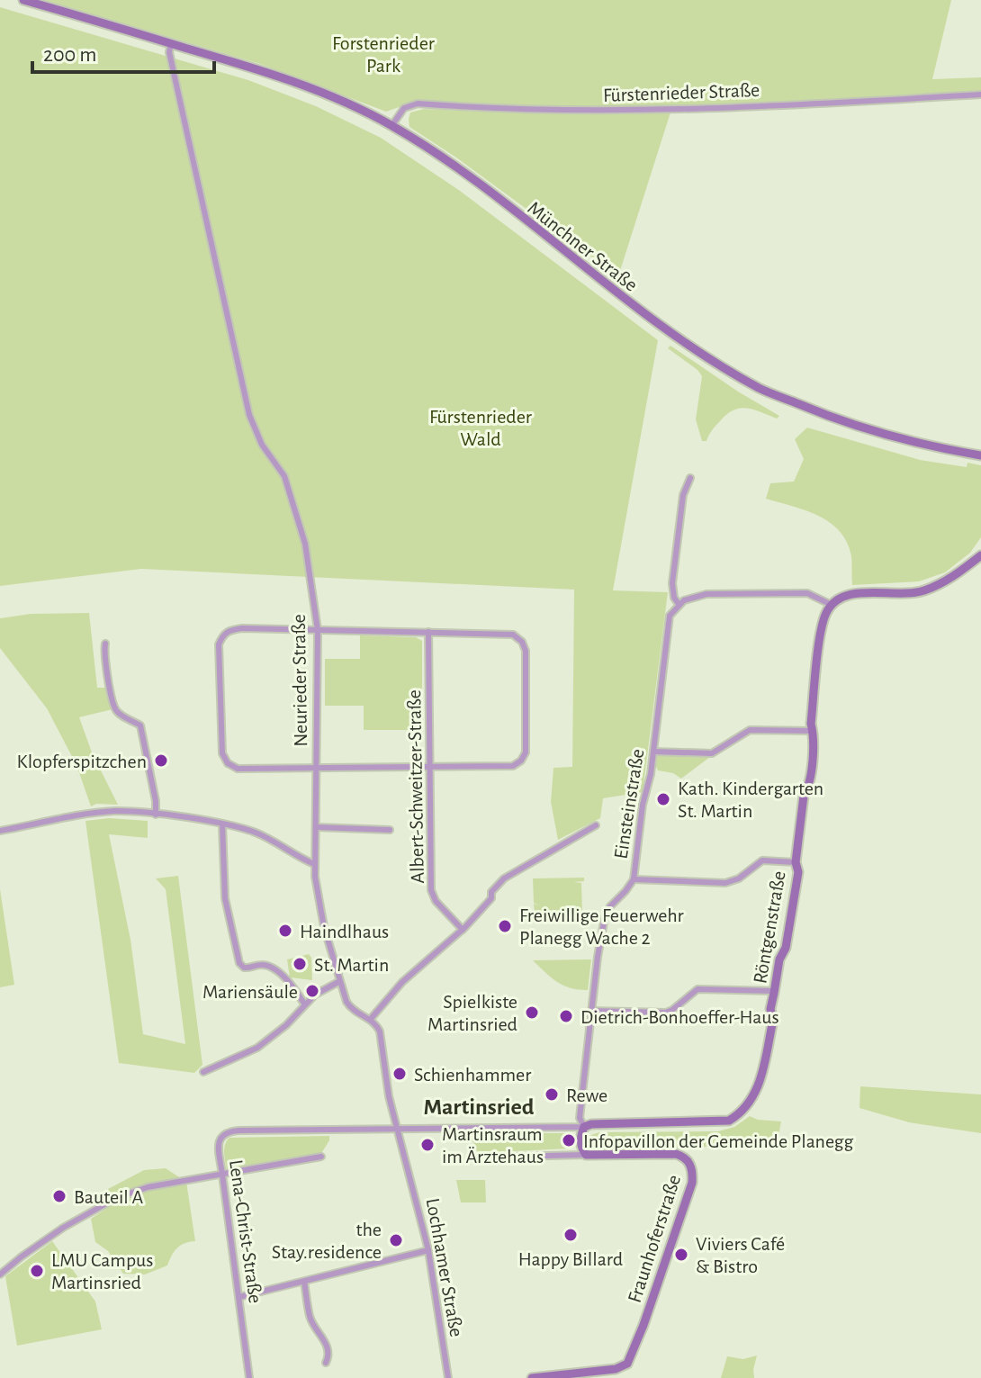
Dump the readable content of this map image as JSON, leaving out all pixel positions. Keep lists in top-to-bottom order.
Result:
{
  "streets": {
    "street": [
      "Fürstenrieder Straße",
      "Münchner Straße",
      "Neurieder Straße",
      "Albert-Schweitzer-Straße",
      "Einsteinstraße",
      "Röntgenstraße",
      "Lena-Christ-Straße",
      "Fraunhoferstraße",
      "Lochhamer Straße"
    ]
  },
  "crossings": [
    ["Fürstenrieder Straße", "Münchner Straße"],
    ["Münchner Straße", "Neurieder Straße"],
    ["Neurieder Straße", "Lochhamer Straße"],
    ["Einsteinstraße", "Röntgenstraße"],
    ["Einsteinstraße", "Fraunhoferstraße"],
    ["Röntgenstraße", "Lena-Christ-Straße"],
    ["Röntgenstraße", "Lochhamer Straße"],
    ["Lena-Christ-Straße", "Lochhamer Straße"]
  ],
  "districts": ["Martinsried"],
  "parks": ["Forstenrieder Park", "Fürstenrieder Wald"],
  "places": [
    "Klopferspitzchen",
    "Kath. Kindergarten St. Martin",
    "Freiwillige Feuerwehr Planegg Wache 2",
    "Haindlhaus",
    "St. Martin",
    "Mariensäule",
    "Spielkiste Martinsried",
    "Dietrich-Bonhoeffer-Haus",
    "Schienhammer",
    "Rewe",
    "Infopavillon der Gemeinde Planegg",
    "Martinsraum im Ärztehaus",
    "Bauteil A",
    "Happy Billard",
    "the Stay.residence",
    "Viviers Café & Bistro",
    "LMU Campus Martinsried"
  ],
  "scale_bar": "200 m"
}
